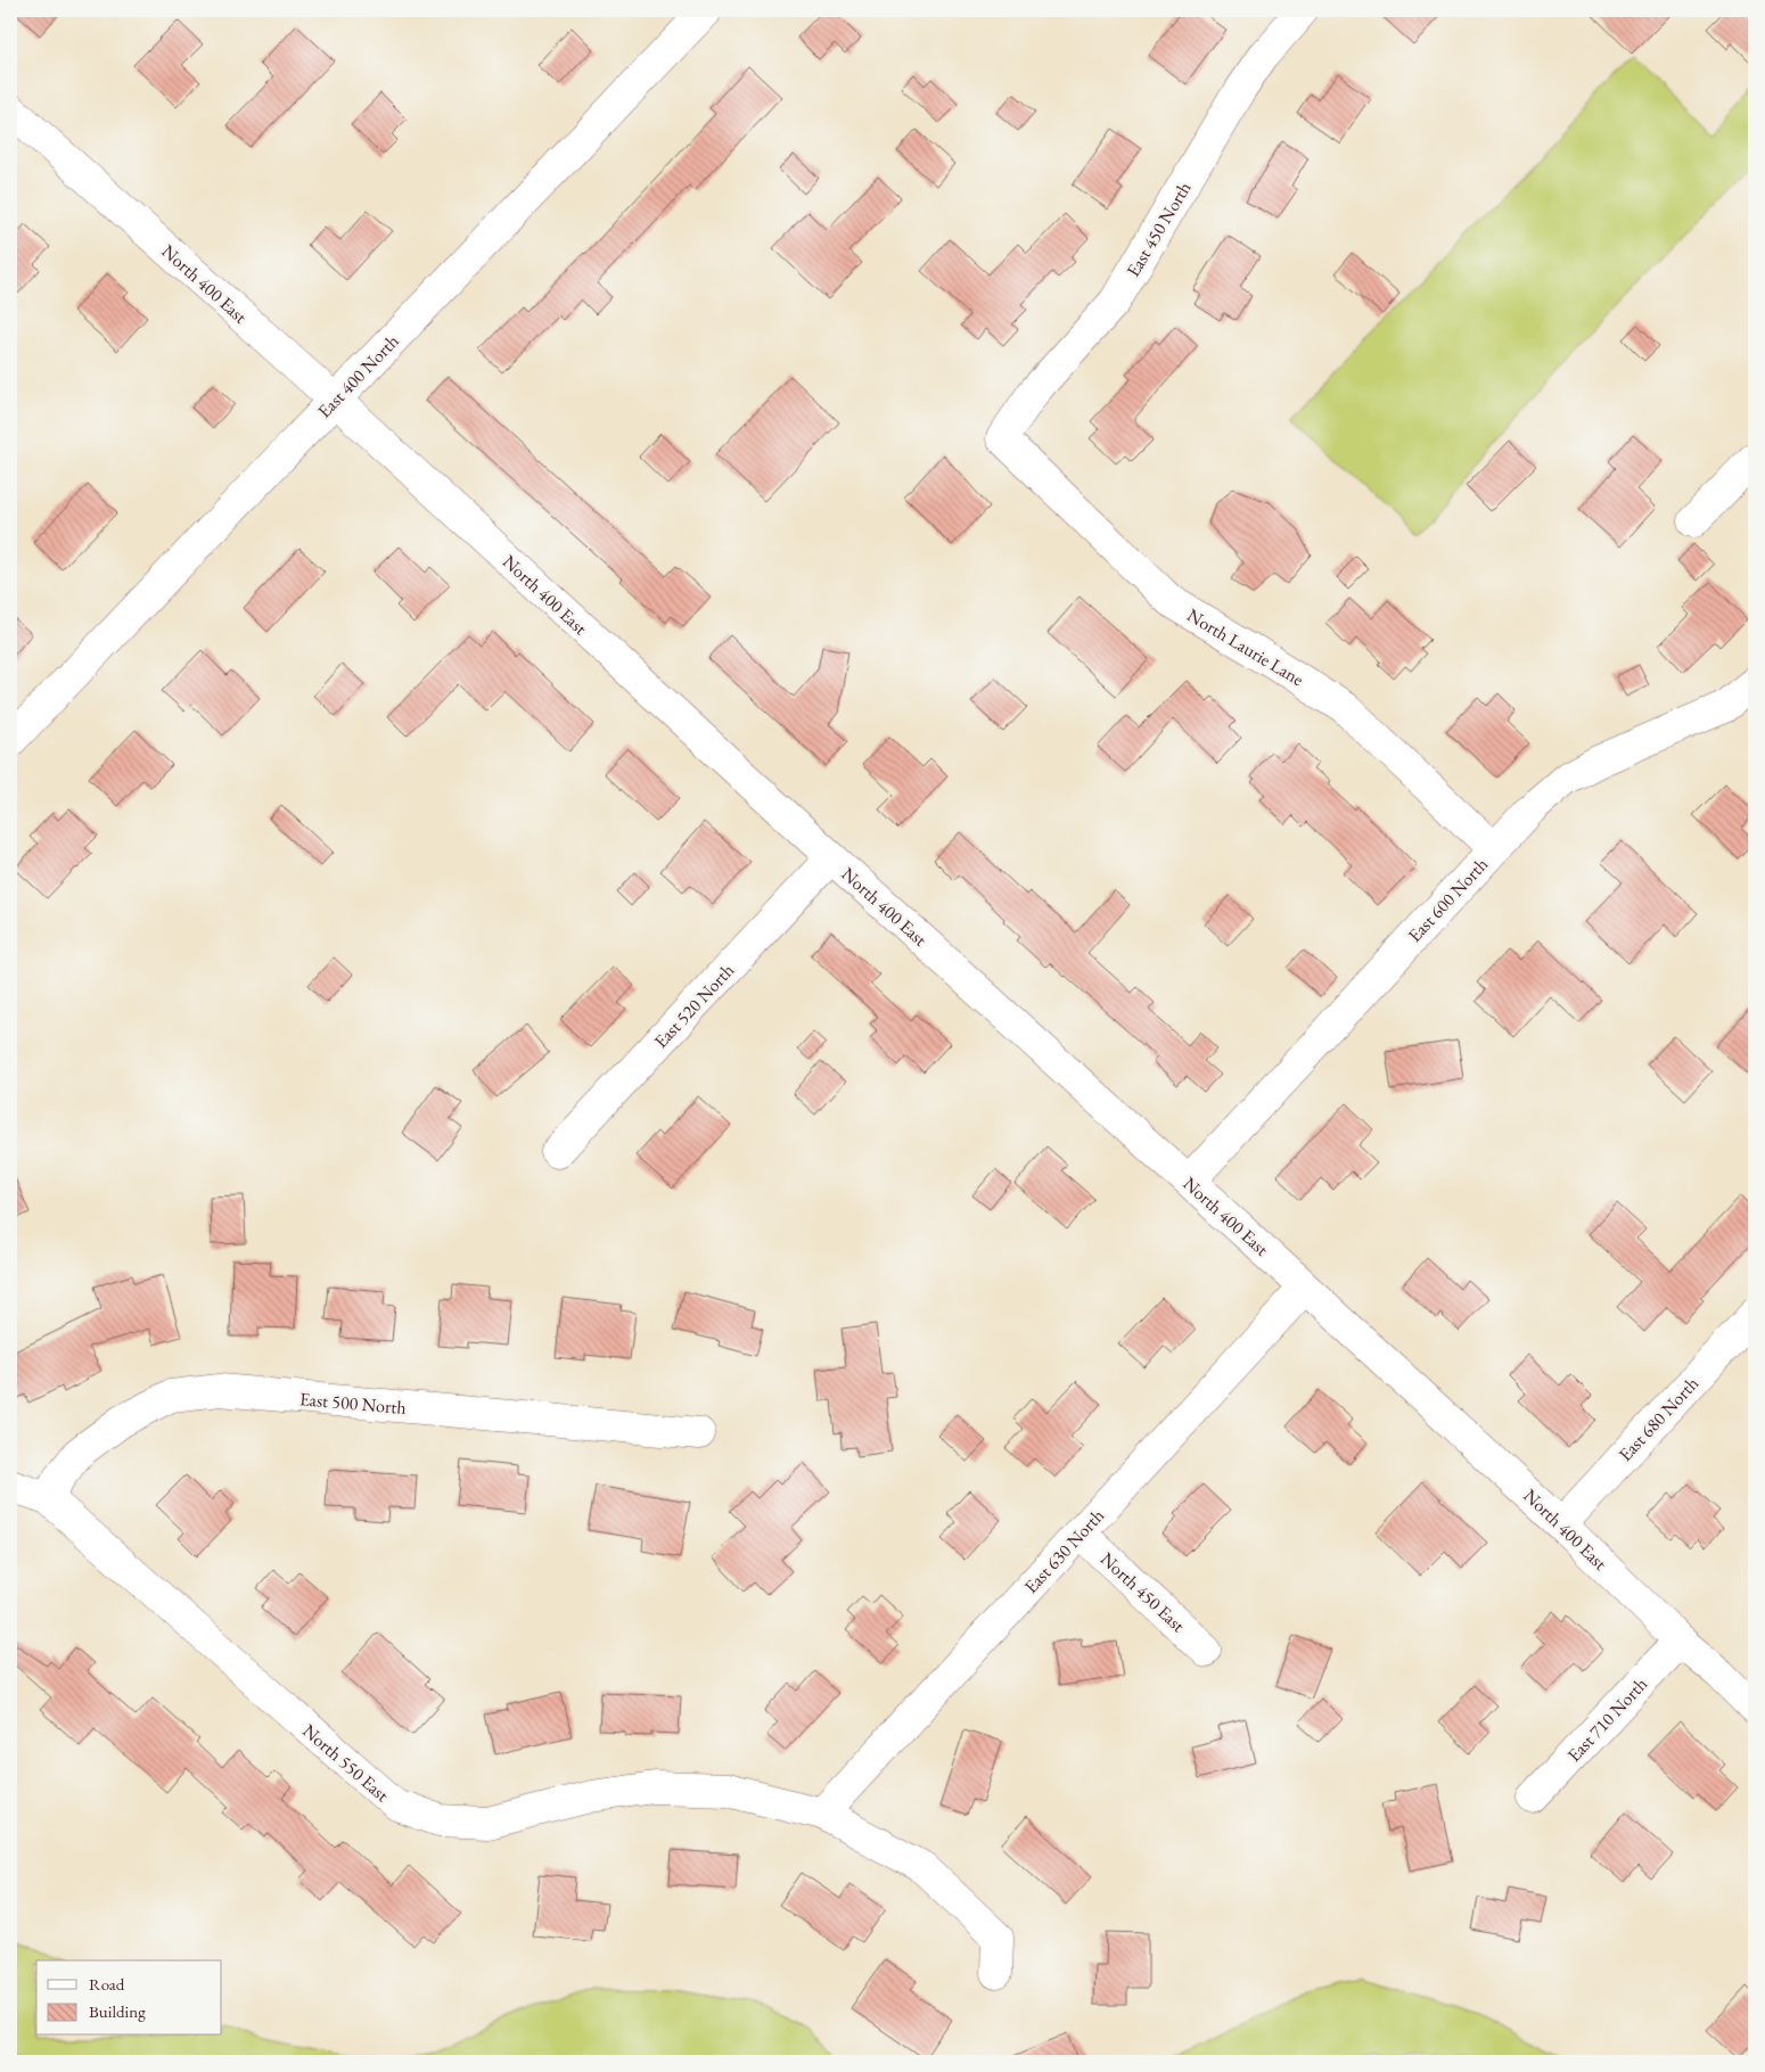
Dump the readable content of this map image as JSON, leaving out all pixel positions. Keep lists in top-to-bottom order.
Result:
{
  "streets": {
    "street": [
      "East 450 North",
      "North 400 East",
      "East 400 North",
      "North Laurie Lane",
      "East 600 North",
      "East 520 North",
      "East 500 North",
      "East 680 North",
      "East 630 North",
      "North 450 East",
      "East 710 North",
      "North 550 East"
    ]
  },
  "crossings": [
    ["East 450 North", "North Laurie Lane"],
    ["North 400 East", "East 400 North"],
    ["North 400 East", "East 600 North"],
    ["North 400 East", "East 520 North"],
    ["North 400 East", "East 680 North"],
    ["North 400 East", "East 630 North"],
    ["North 400 East", "East 710 North"],
    ["North Laurie Lane", "East 600 North"],
    ["East 500 North", "North 550 East"],
    ["East 630 North", "North 450 East"],
    ["East 630 North", "North 550 East"]
  ],
  "legend": ["Road", "Building"]
}
